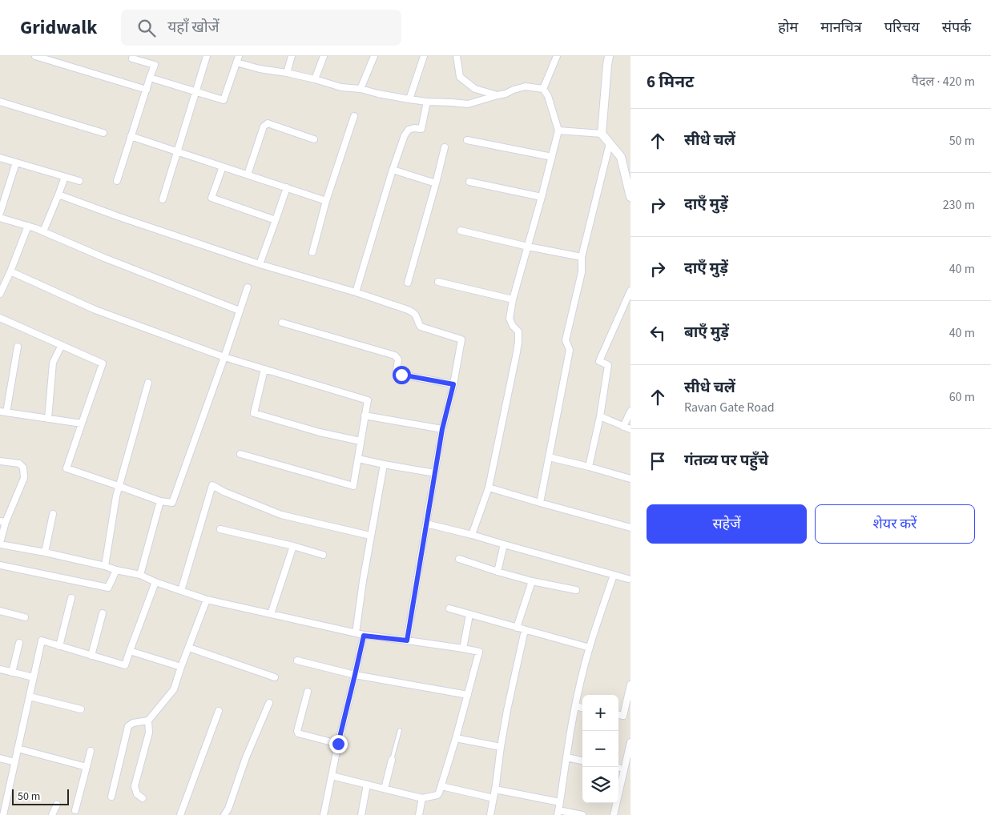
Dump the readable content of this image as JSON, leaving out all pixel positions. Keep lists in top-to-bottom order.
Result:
{
  "scale_bar": "50 m",
  "page": {
    "header": "Gridwalk",
    "search": "यहाँ खोजें",
    "nav": [
      "होम",
      "मानचित्र",
      "परिचय",
      "संपर्क"
    ],
    "heading": ["6 मिनट", "पैदल · 420 m"],
    "list": [
      ["सीधे चलें", "50 m"],
      ["दाएँ मुड़ें", "230 m"],
      ["दाएँ मुड़ें", "40 m"],
      ["बाएँ मुड़ें", "40 m"],
      ["सीधे चलें", "Ravan Gate Road", "60 m"],
      "गंतव्य पर पहुँचे"
    ],
    "buttons": ["सहेजें", "शेयर करें"],
    "map_buttons": ["+", "−"],
    "scale": "50 m"
  }
}
